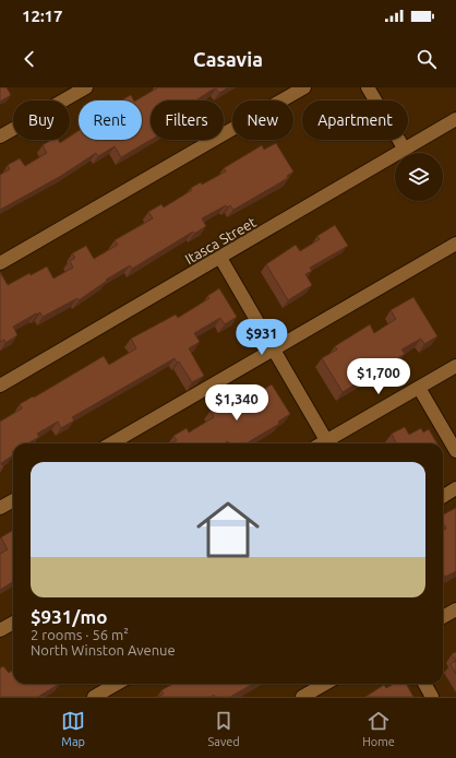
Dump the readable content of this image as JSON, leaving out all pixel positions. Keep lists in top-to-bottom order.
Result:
{
  "streets": {
    "street": ["Itasca Street"]
  },
  "page": {
    "status": "12:17",
    "header": "Casavia",
    "chip": [
      "Buy",
      "Rent",
      "Filters",
      "New",
      "Apartment"
    ],
    "price": ["$931", "$1,700", "$1,340"],
    "list": [
      {
        "name": "$931/mo",
        "note": "2 rooms · 56 m² · North Winston Avenue"
      }
    ],
    "tabs": ["Map", "Saved", "Home"]
  }
}
